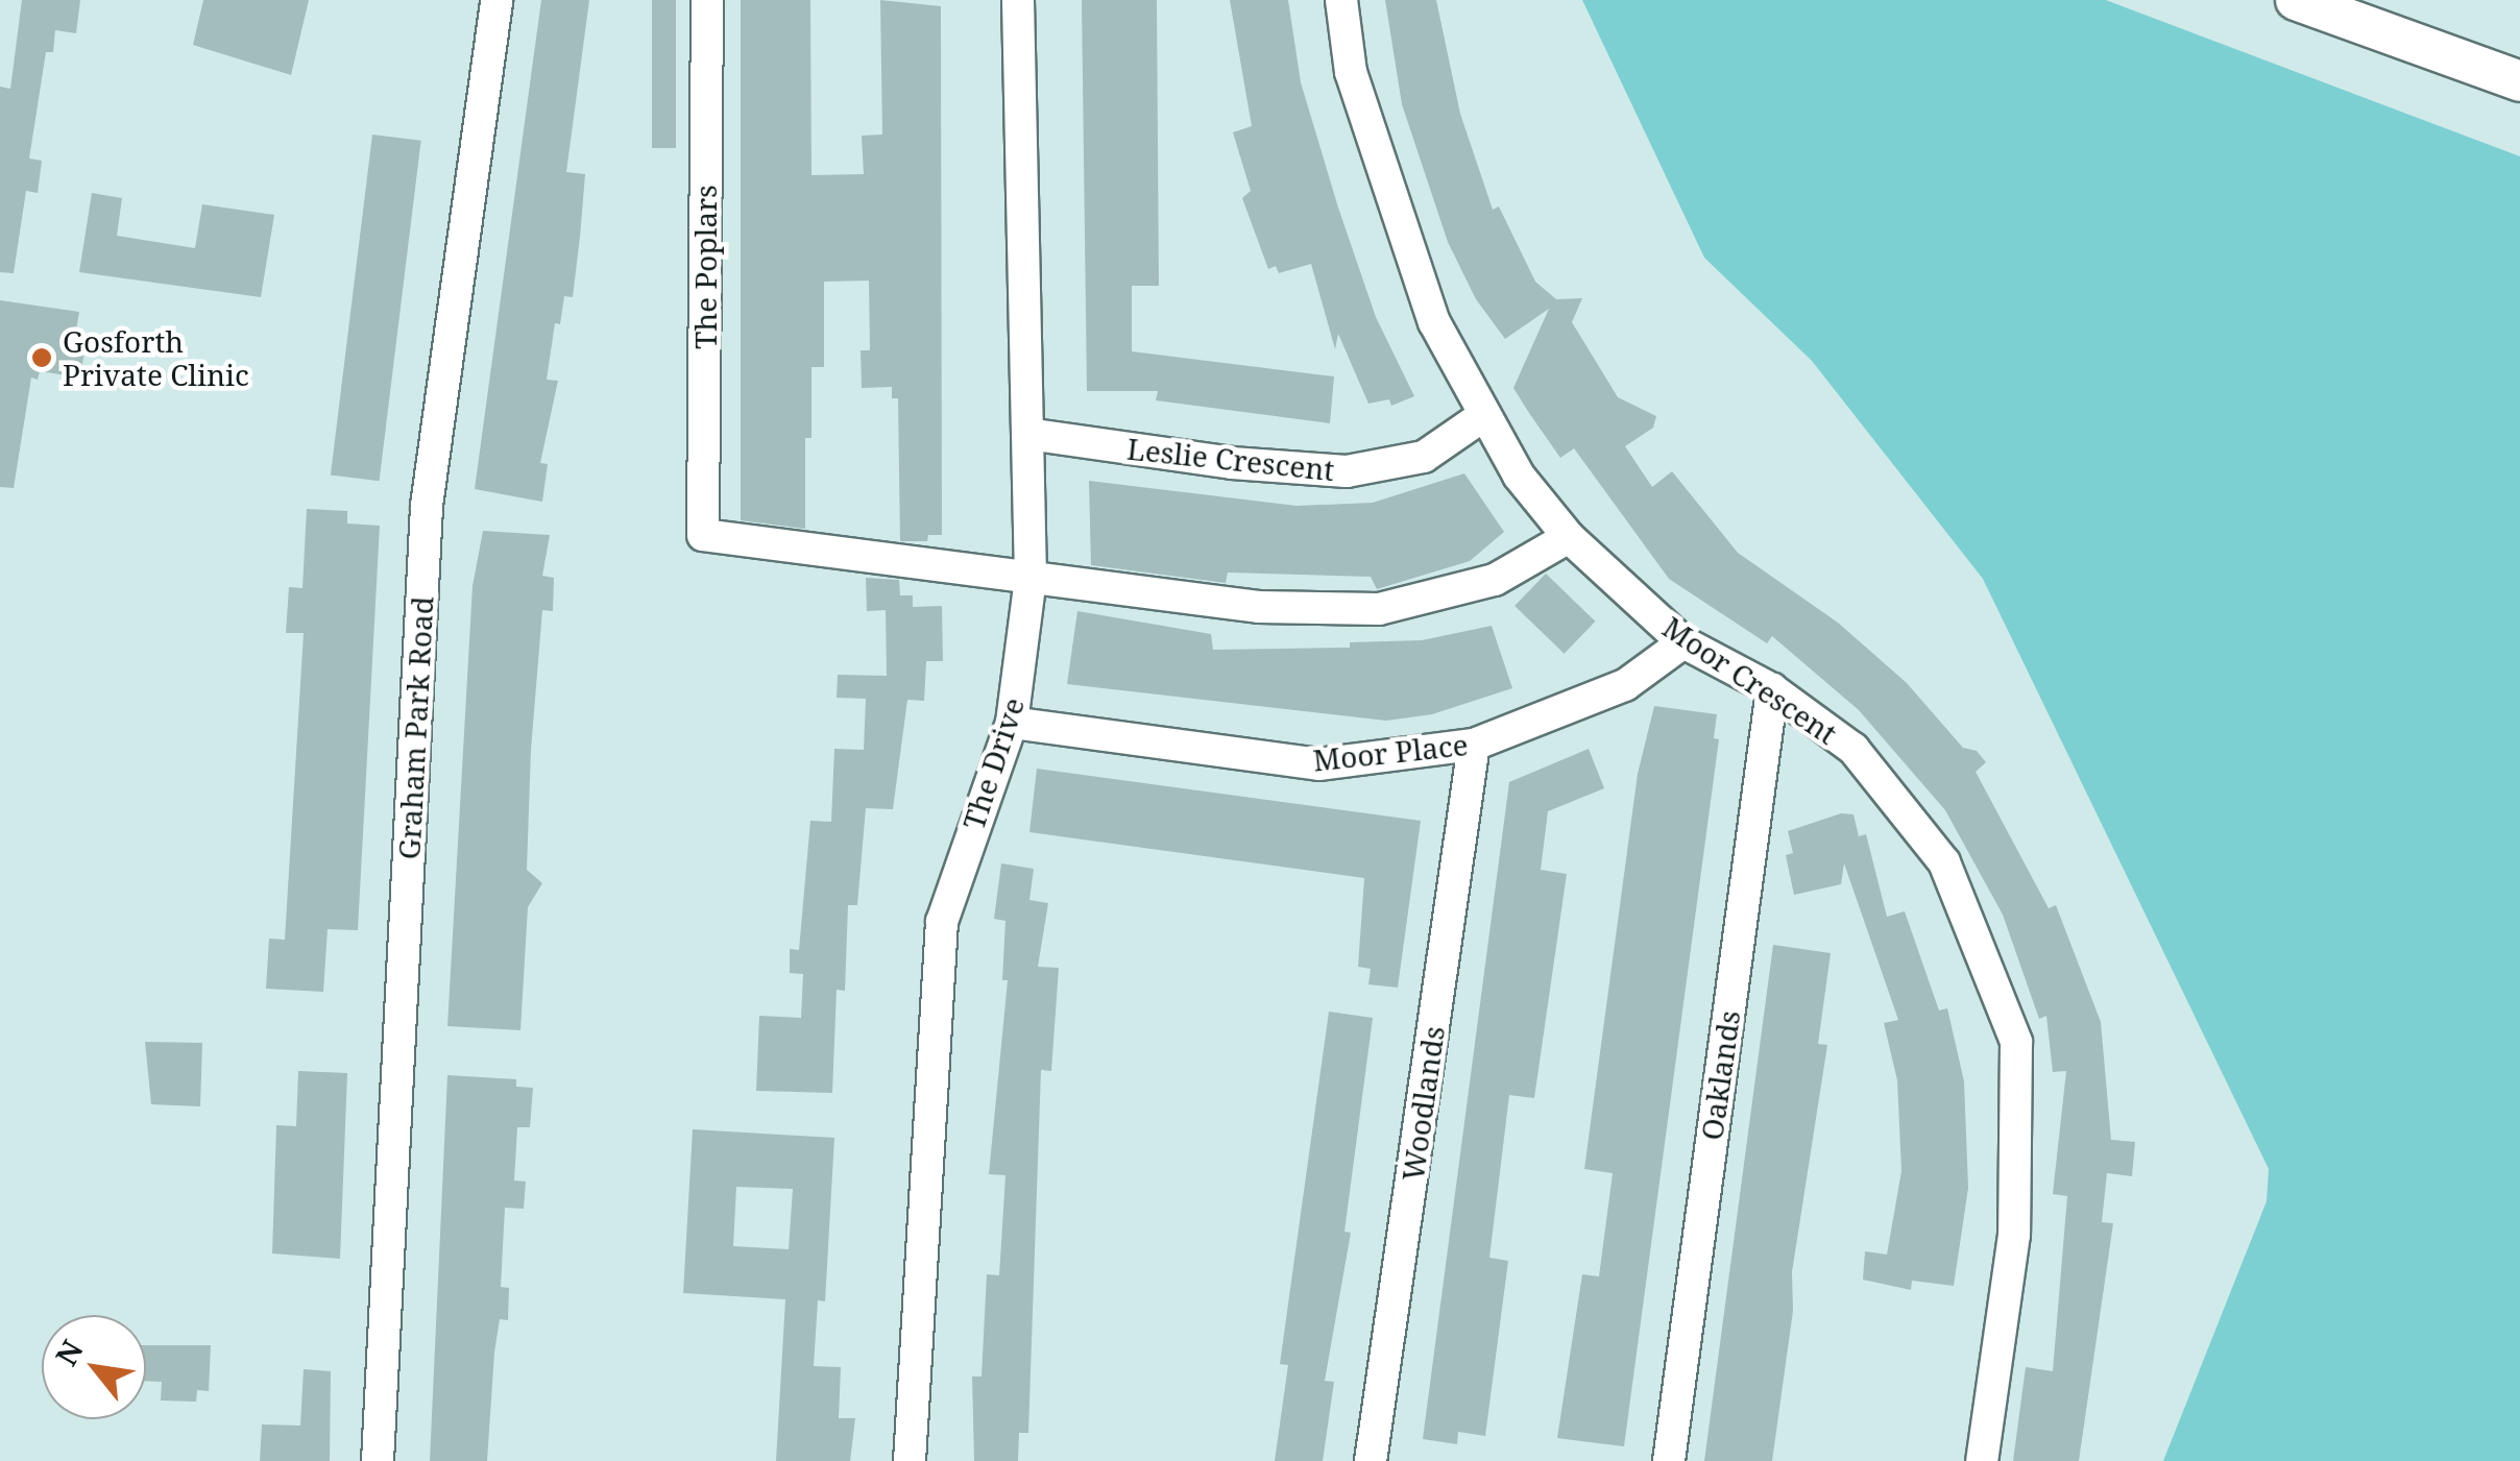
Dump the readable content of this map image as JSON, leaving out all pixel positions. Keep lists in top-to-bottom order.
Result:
{
  "streets": {
    "street": [
      "The Poplars",
      "Leslie Crescent",
      "Moor Crescent",
      "Graham Park Road",
      "Moor Place",
      "The Drive",
      "Oaklands",
      "Woodlands"
    ]
  },
  "crossings": [
    ["The Poplars", "The Drive"],
    ["Leslie Crescent", "Moor Crescent"],
    ["Leslie Crescent", "The Drive"],
    ["Moor Crescent", "Moor Place"],
    ["Moor Crescent", "Oaklands"],
    ["Moor Place", "The Drive"],
    ["Moor Place", "Woodlands"]
  ],
  "places": ["Gosforth Private Clinic"],
  "north": "top left"
}
